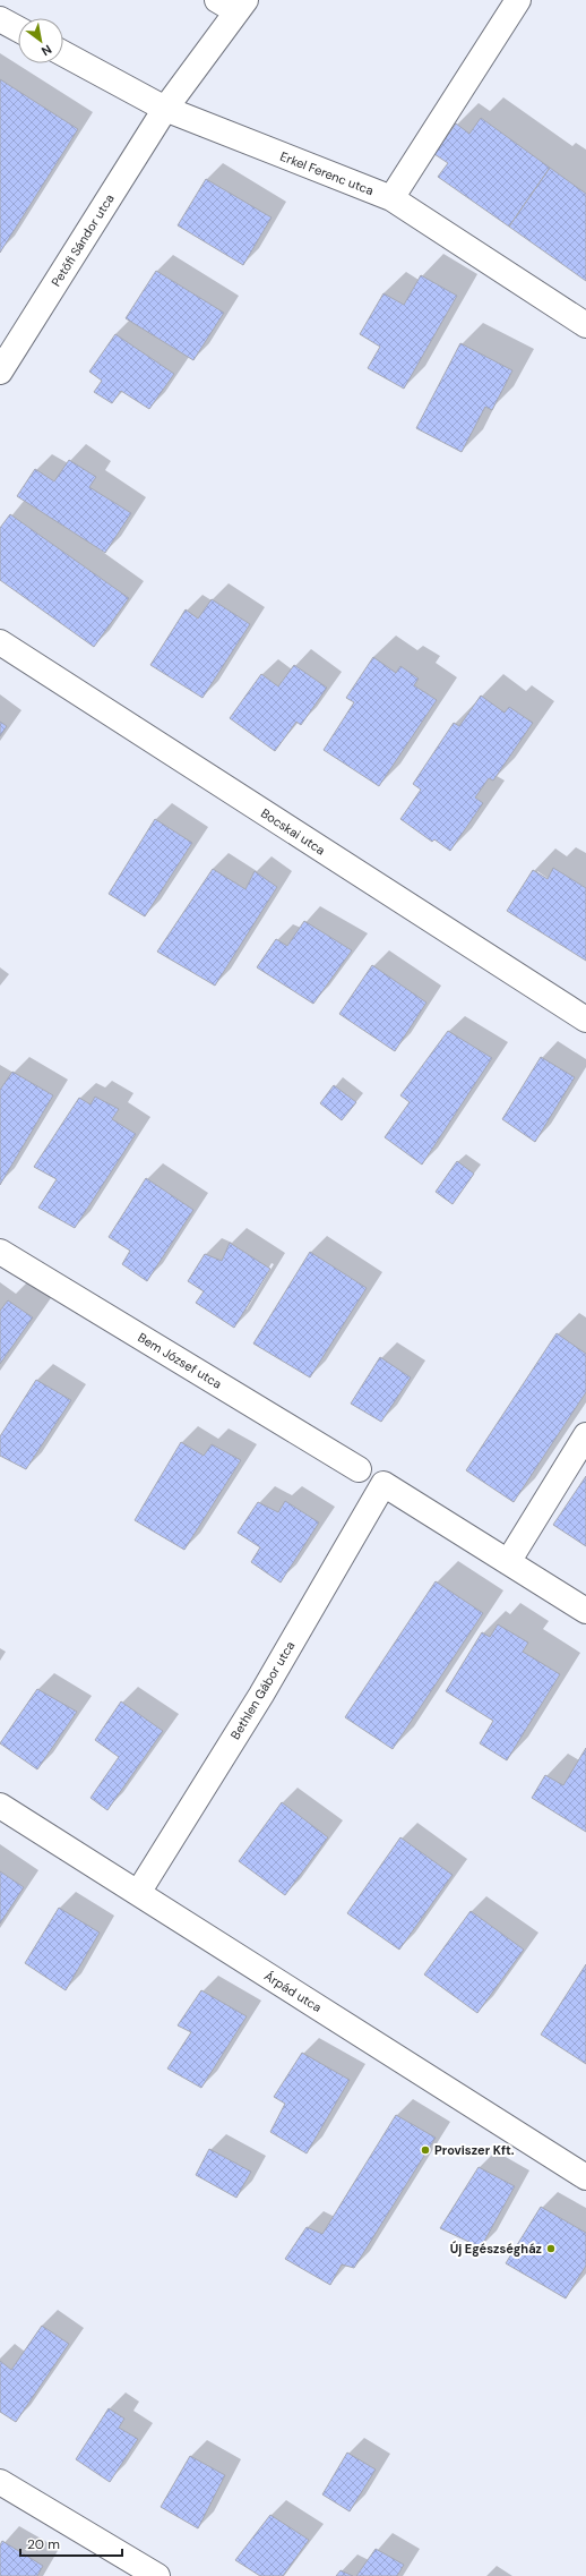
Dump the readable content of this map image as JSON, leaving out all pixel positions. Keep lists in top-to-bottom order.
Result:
{
  "streets": {
    "street": [
      "Erkel Ferenc utca",
      "Petőfi Sándor utca",
      "Bocskai utca",
      "Bem József utca",
      "Bethlen Gábor utca",
      "Árpád utca"
    ]
  },
  "crossings": [
    ["Erkel Ferenc utca", "Petőfi Sándor utca"],
    ["Bethlen Gábor utca", "Árpád utca"]
  ],
  "places": ["Proviszer Kft.", "Új Egészségház"],
  "scale_bar": "20 m",
  "north": "bottom right"
}
